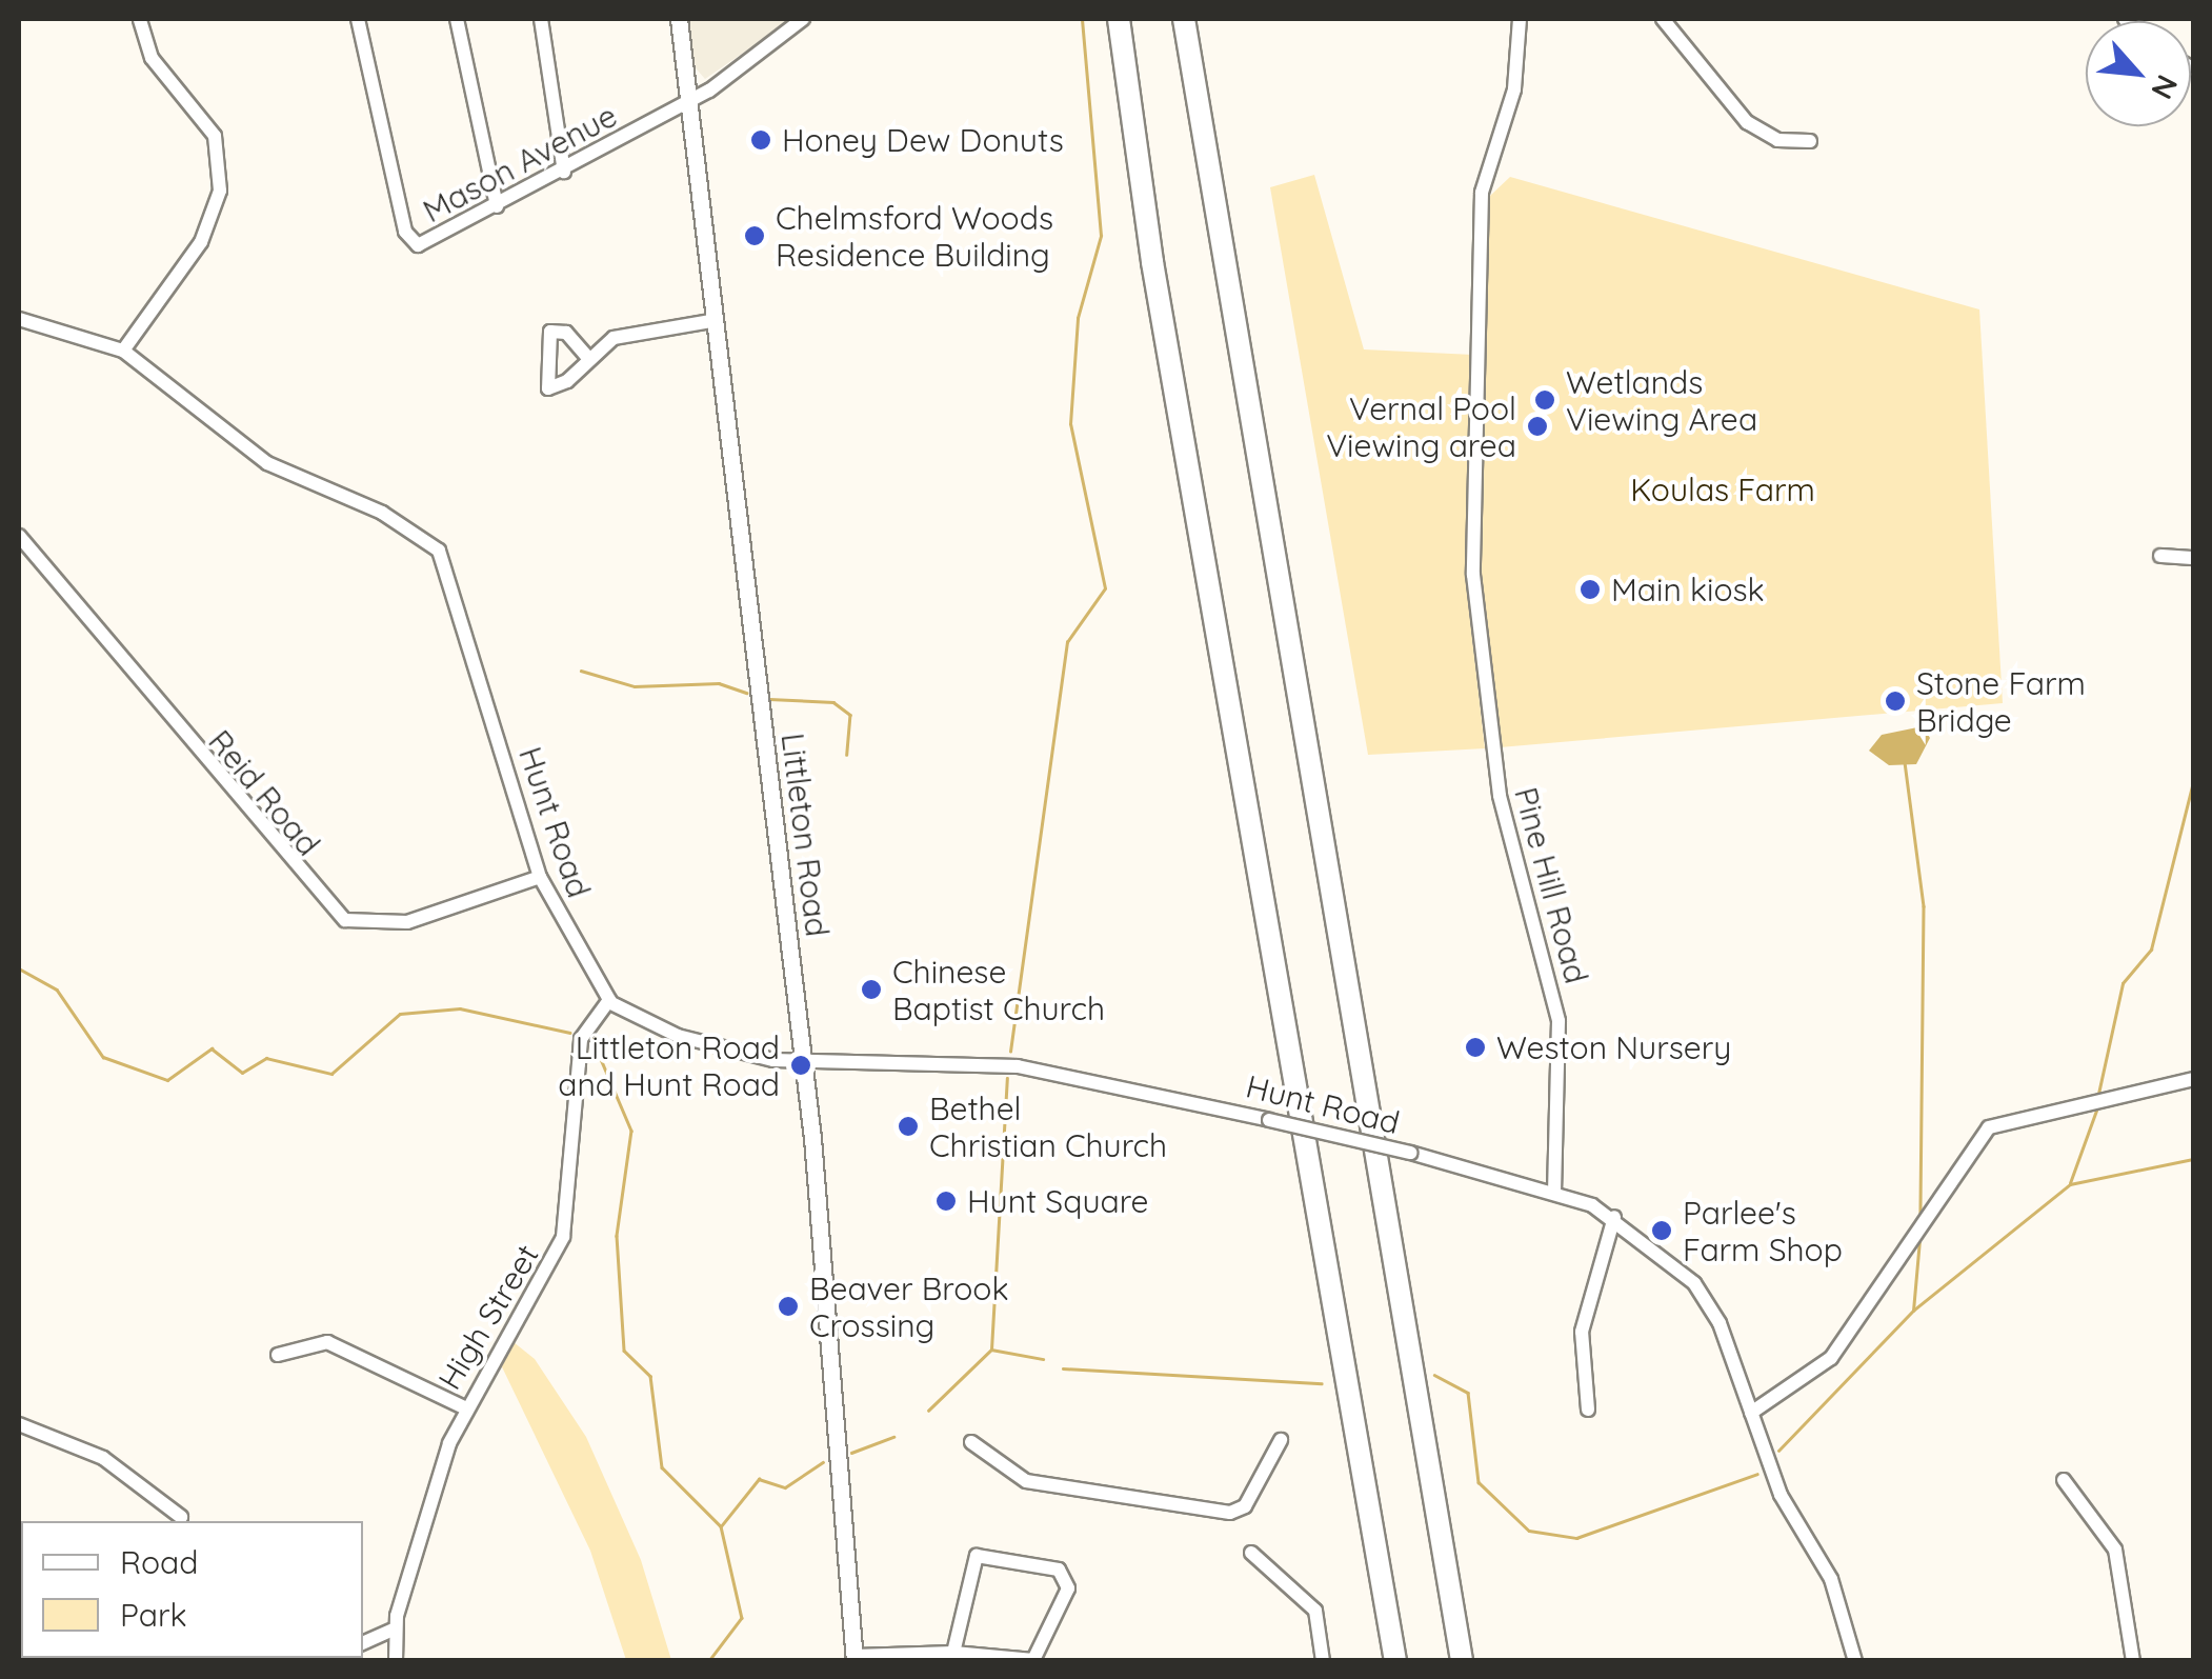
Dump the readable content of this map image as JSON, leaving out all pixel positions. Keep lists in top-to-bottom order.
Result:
{
  "streets": {
    "main road": ["Littleton Road"],
    "street": [
      "Mason Avenue",
      "Reid Road",
      "Hunt Road",
      "Pine Hill Road",
      "High Street"
    ]
  },
  "crossings": [
    ["Mason Avenue", "Littleton Road"],
    ["Reid Road", "Hunt Road"],
    ["Hunt Road", "Littleton Road"],
    ["Hunt Road", "Pine Hill Road"],
    ["Hunt Road", "High Street"]
  ],
  "parks": ["Koulas Farm"],
  "places": [
    "Honey Dew Donuts",
    "Chelmsford Woods Residence Building",
    "Wetlands Viewing Area",
    "Vernal Pool Viewing area",
    "Main kiosk",
    "Stone Farm Bridge",
    "Chinese Baptist Church",
    "Weston Nursery",
    "Littleton Road and Hunt Road",
    "Bethel Christian Church",
    "Hunt Square",
    "Parlee's Farm Shop",
    "Beaver Brook Crossing"
  ],
  "legend": ["Road", "Park"],
  "north": "bottom right"
}
